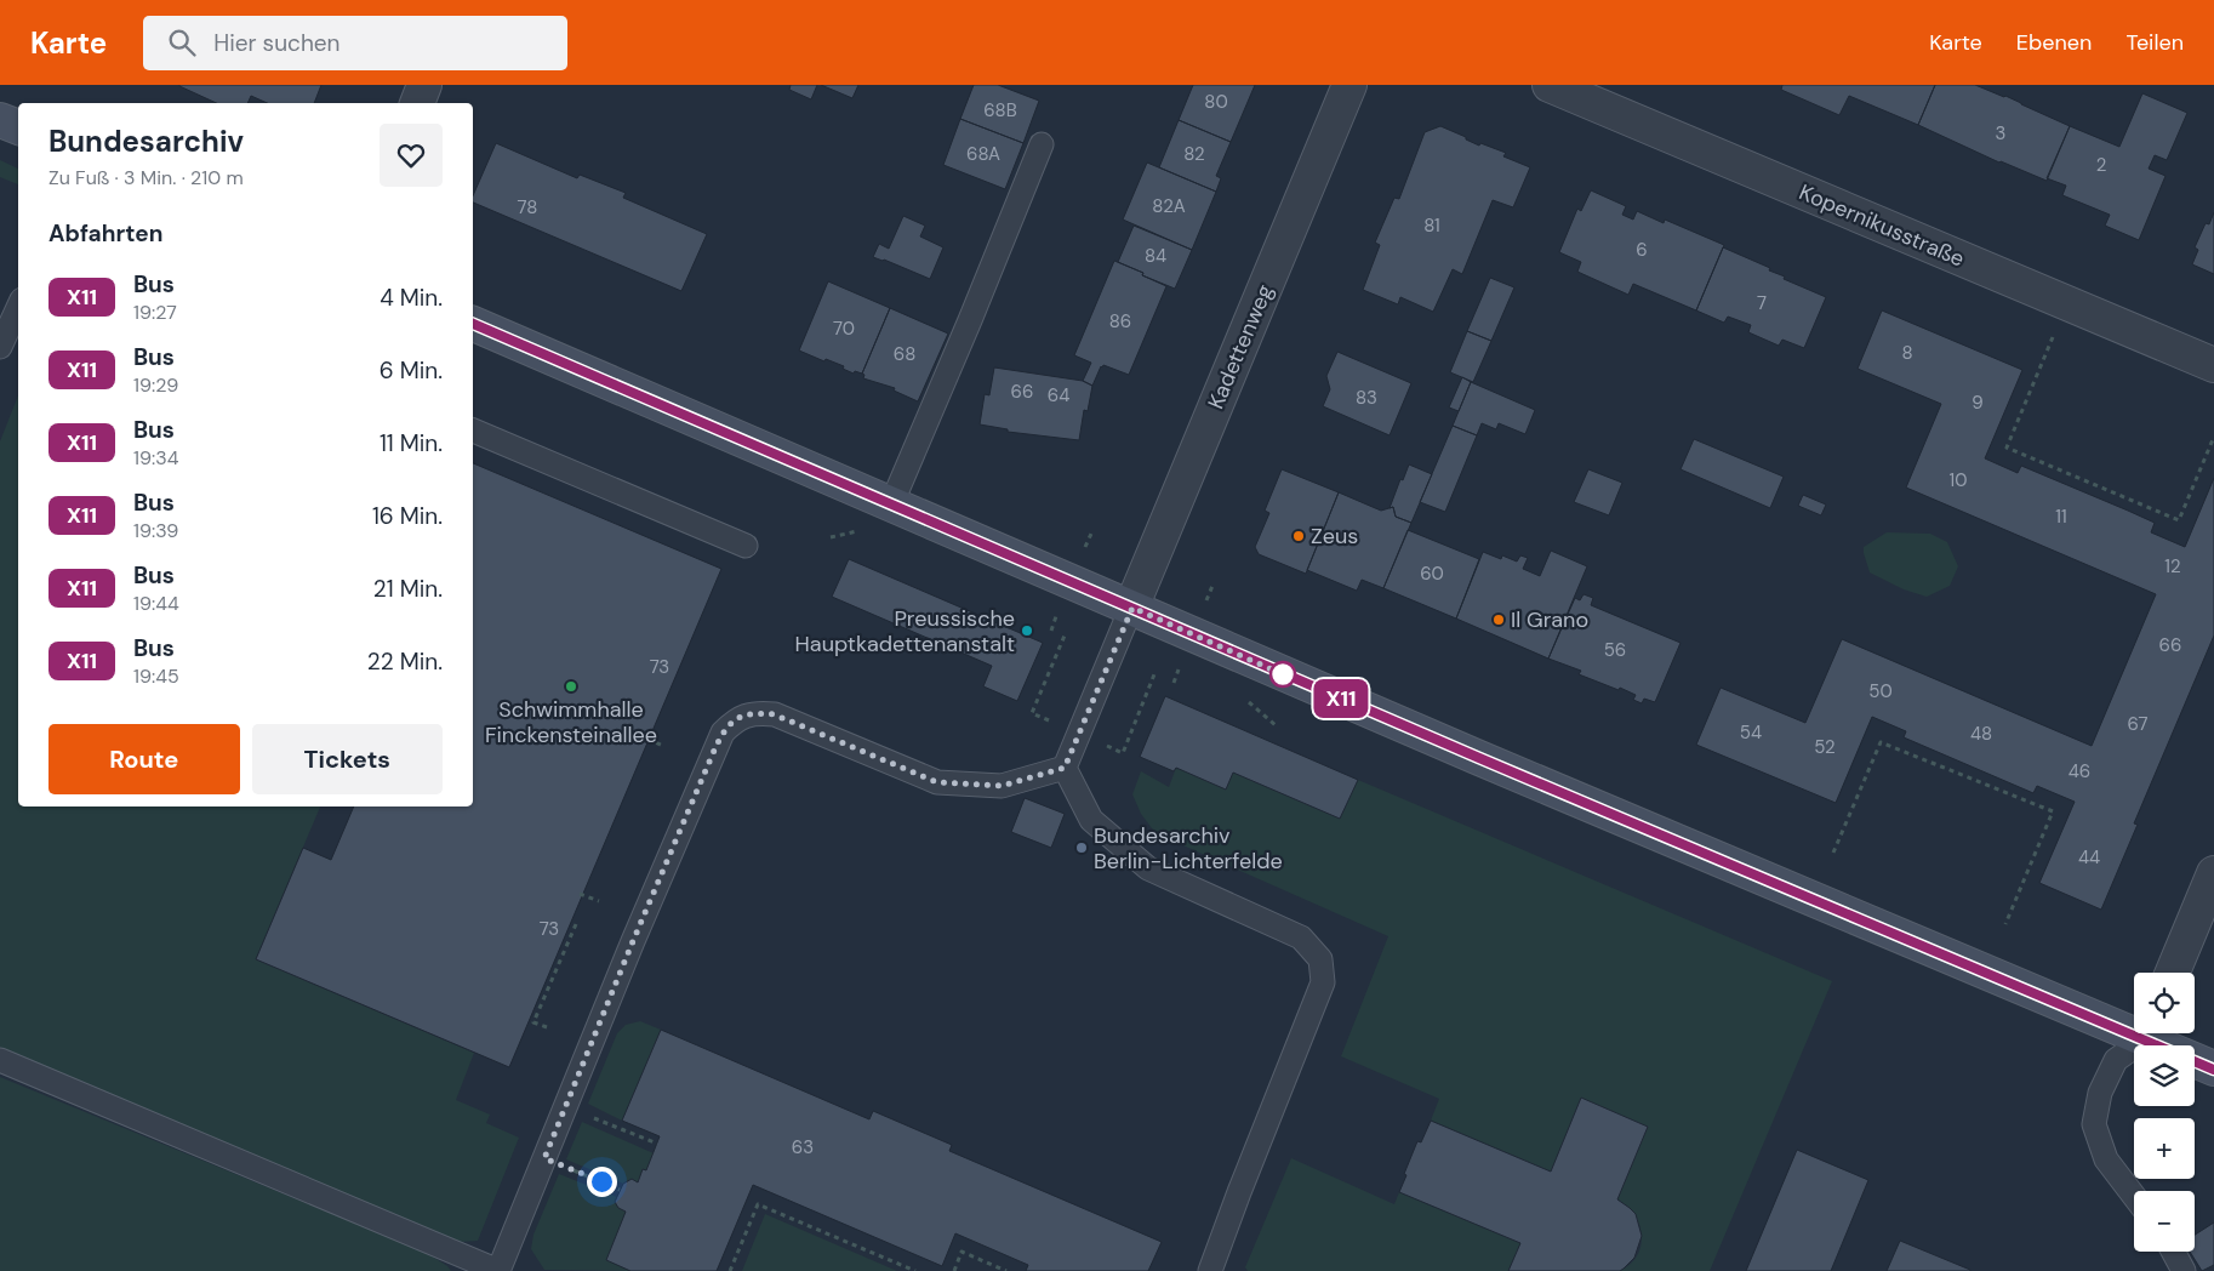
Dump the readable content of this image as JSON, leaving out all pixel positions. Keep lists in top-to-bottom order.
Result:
{
  "streets": {
    "street": ["Kopernikusstraße", "Kadettenweg"]
  },
  "places": [
    "Zeus",
    "Il Grano",
    "Preussische Hauptkadettenanstalt",
    "Schwimmhalle Finckensteinallee",
    "Bundesarchiv Berlin-Lichterfelde"
  ],
  "lines": ["bus line X11"],
  "house_numbers": [
    "80",
    "68B",
    "3",
    "68A",
    "82",
    "2",
    "82A",
    "78",
    "81",
    "6",
    "84",
    "7",
    "86",
    "70",
    "8",
    "68",
    "66",
    "64",
    "83",
    "9",
    "10",
    "11",
    "12",
    "60",
    "66",
    "56",
    "73",
    "50",
    "67",
    "54",
    "48",
    "52",
    "46",
    "44",
    "73",
    "63"
  ],
  "page": {
    "header": "Karte",
    "search": "Hier suchen",
    "nav": ["Karte", "Ebenen", "Teilen"],
    "on_map": "X11",
    "heading": [
      ["Bundesarchiv", "Zu Fuß · 3 Min. · 210 m"],
      "Abfahrten"
    ],
    "list": [
      {
        "mark": "X11",
        "name": "Bus",
        "note": "19:27",
        "value": "4 Min."
      },
      {
        "mark": "X11",
        "name": "Bus",
        "note": "19:29",
        "value": "6 Min."
      },
      {
        "mark": "X11",
        "name": "Bus",
        "note": "19:34",
        "value": "11 Min."
      },
      {
        "mark": "X11",
        "name": "Bus",
        "note": "19:39",
        "value": "16 Min."
      },
      {
        "mark": "X11",
        "name": "Bus",
        "note": "19:44",
        "value": "21 Min."
      },
      {
        "mark": "X11",
        "name": "Bus",
        "note": "19:45",
        "value": "22 Min."
      }
    ],
    "buttons": ["Route", "Tickets"],
    "map_buttons": ["+", "−"]
  }
}
